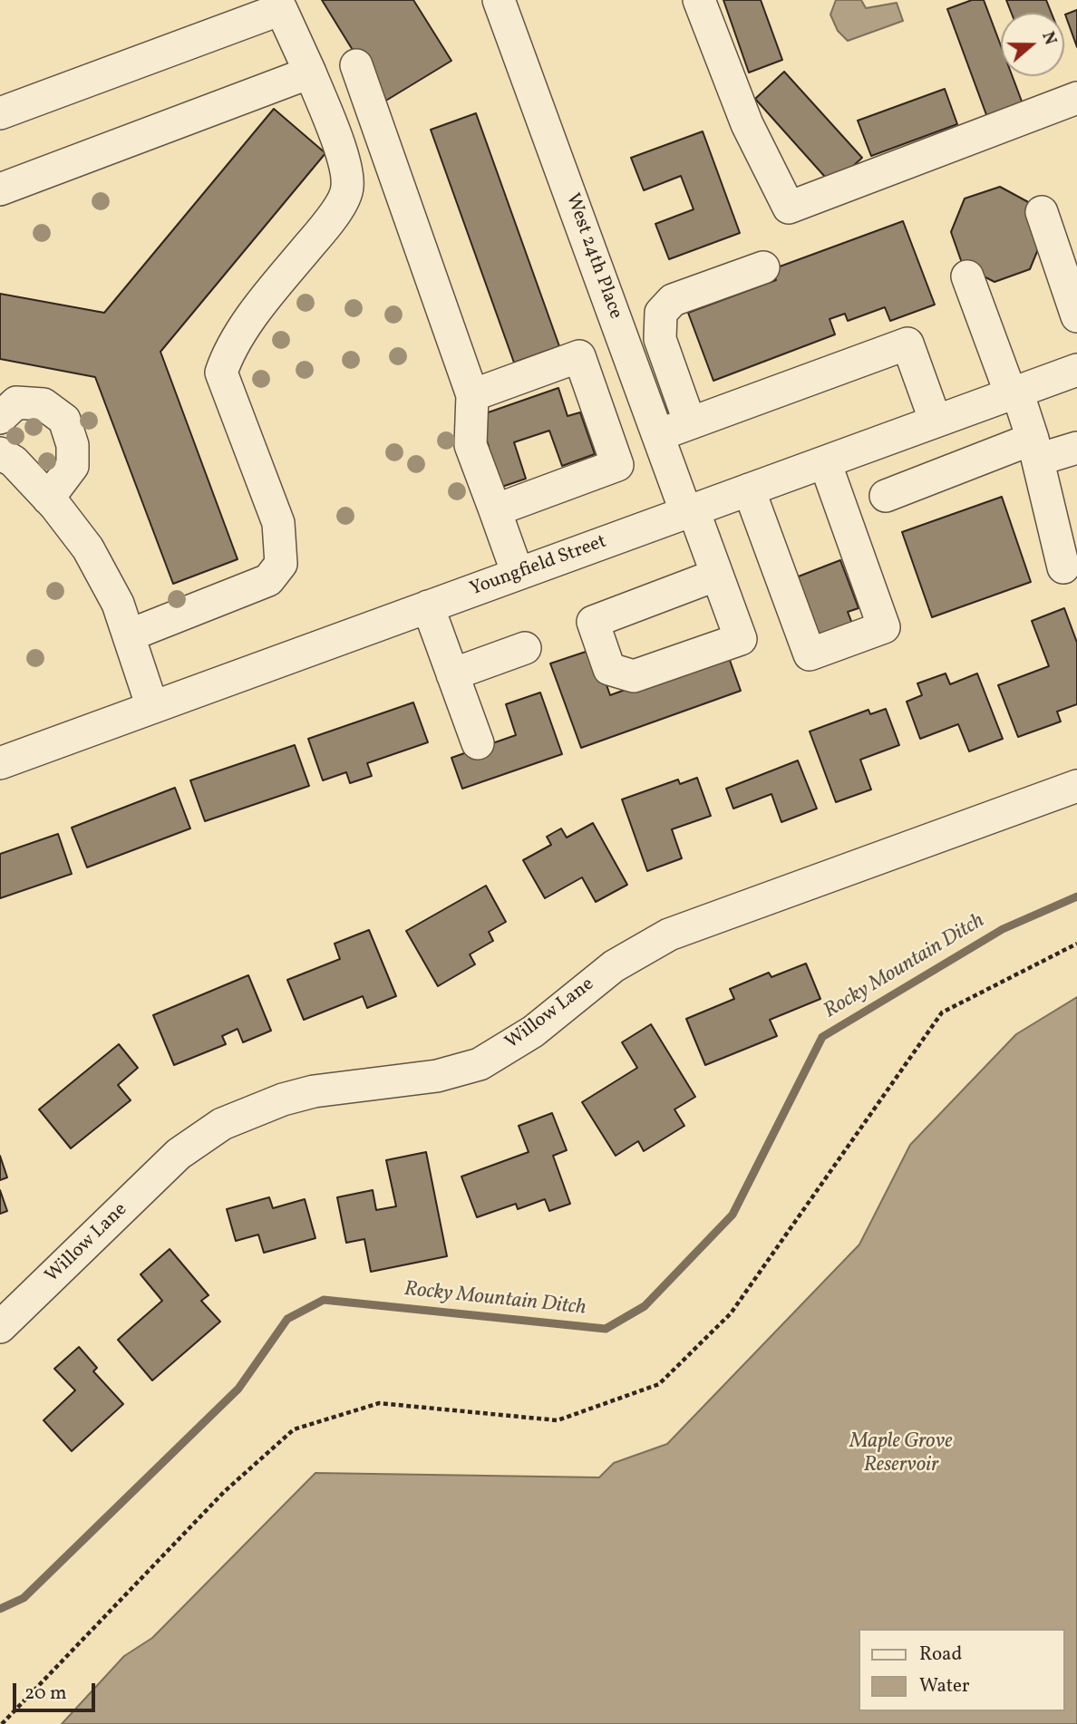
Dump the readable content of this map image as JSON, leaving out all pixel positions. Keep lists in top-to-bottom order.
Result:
{
  "streets": {
    "street": ["West 24th Place", "Youngfield Street", "Willow Lane"]
  },
  "crossings": [
    ["West 24th Place", "Youngfield Street"]
  ],
  "water": ["Rocky Mountain Ditch", "Maple Grove Reservoir"],
  "legend": ["Road", "Water"],
  "scale_bar": "20 m",
  "north": "right"
}
